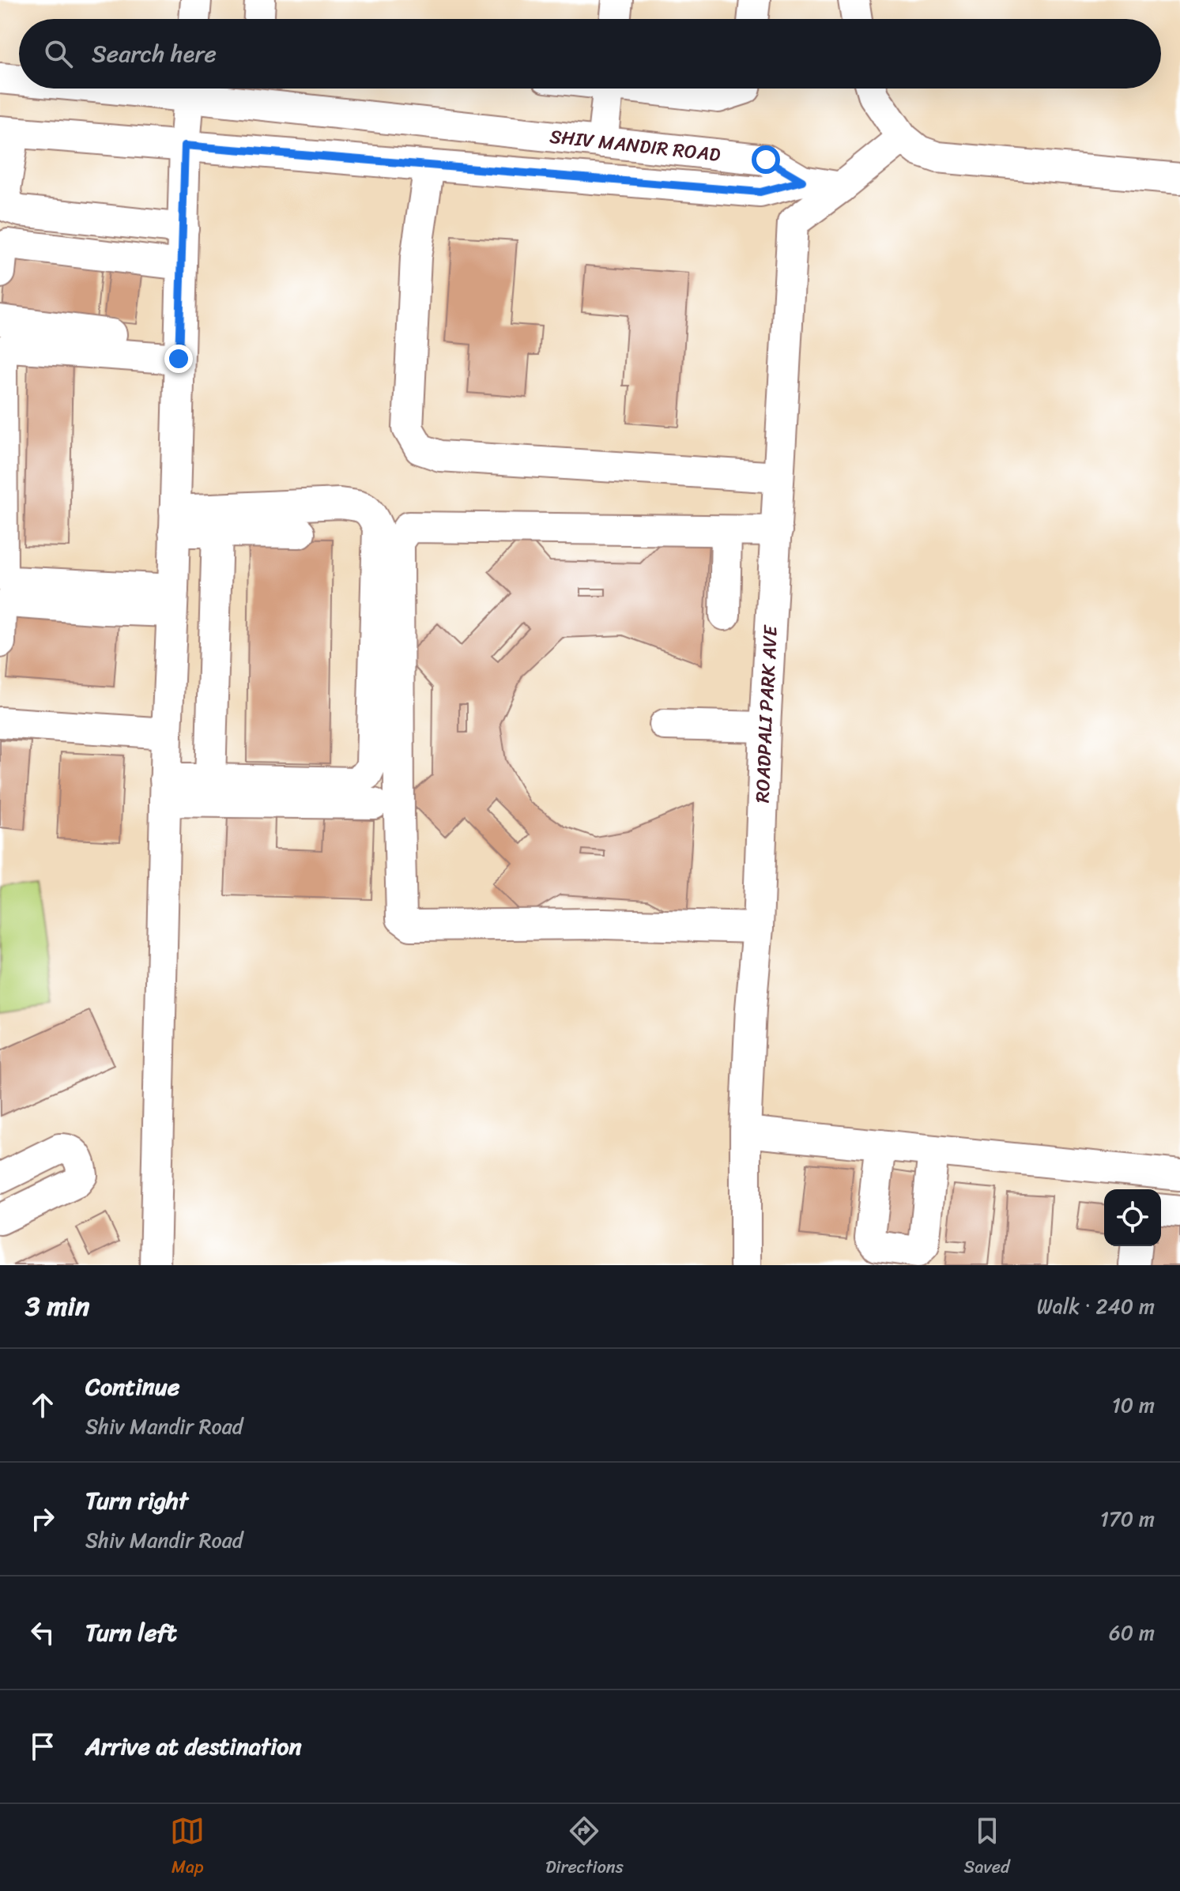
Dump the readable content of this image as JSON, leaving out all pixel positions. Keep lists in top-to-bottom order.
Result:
{
  "streets": {
    "street": ["SHIV MANDIR ROAD", "ROADPALI PARK AVE"]
  },
  "page": {
    "search": "Search here",
    "heading": ["3 min", "Walk · 240 m"],
    "list": [
      ["Continue", "Shiv Mandir Road", "10 m"],
      ["Turn right", "Shiv Mandir Road", "170 m"],
      ["Turn left", "60 m"],
      "Arrive at destination"
    ],
    "nav": ["Map", "Directions", "Saved"]
  }
}
